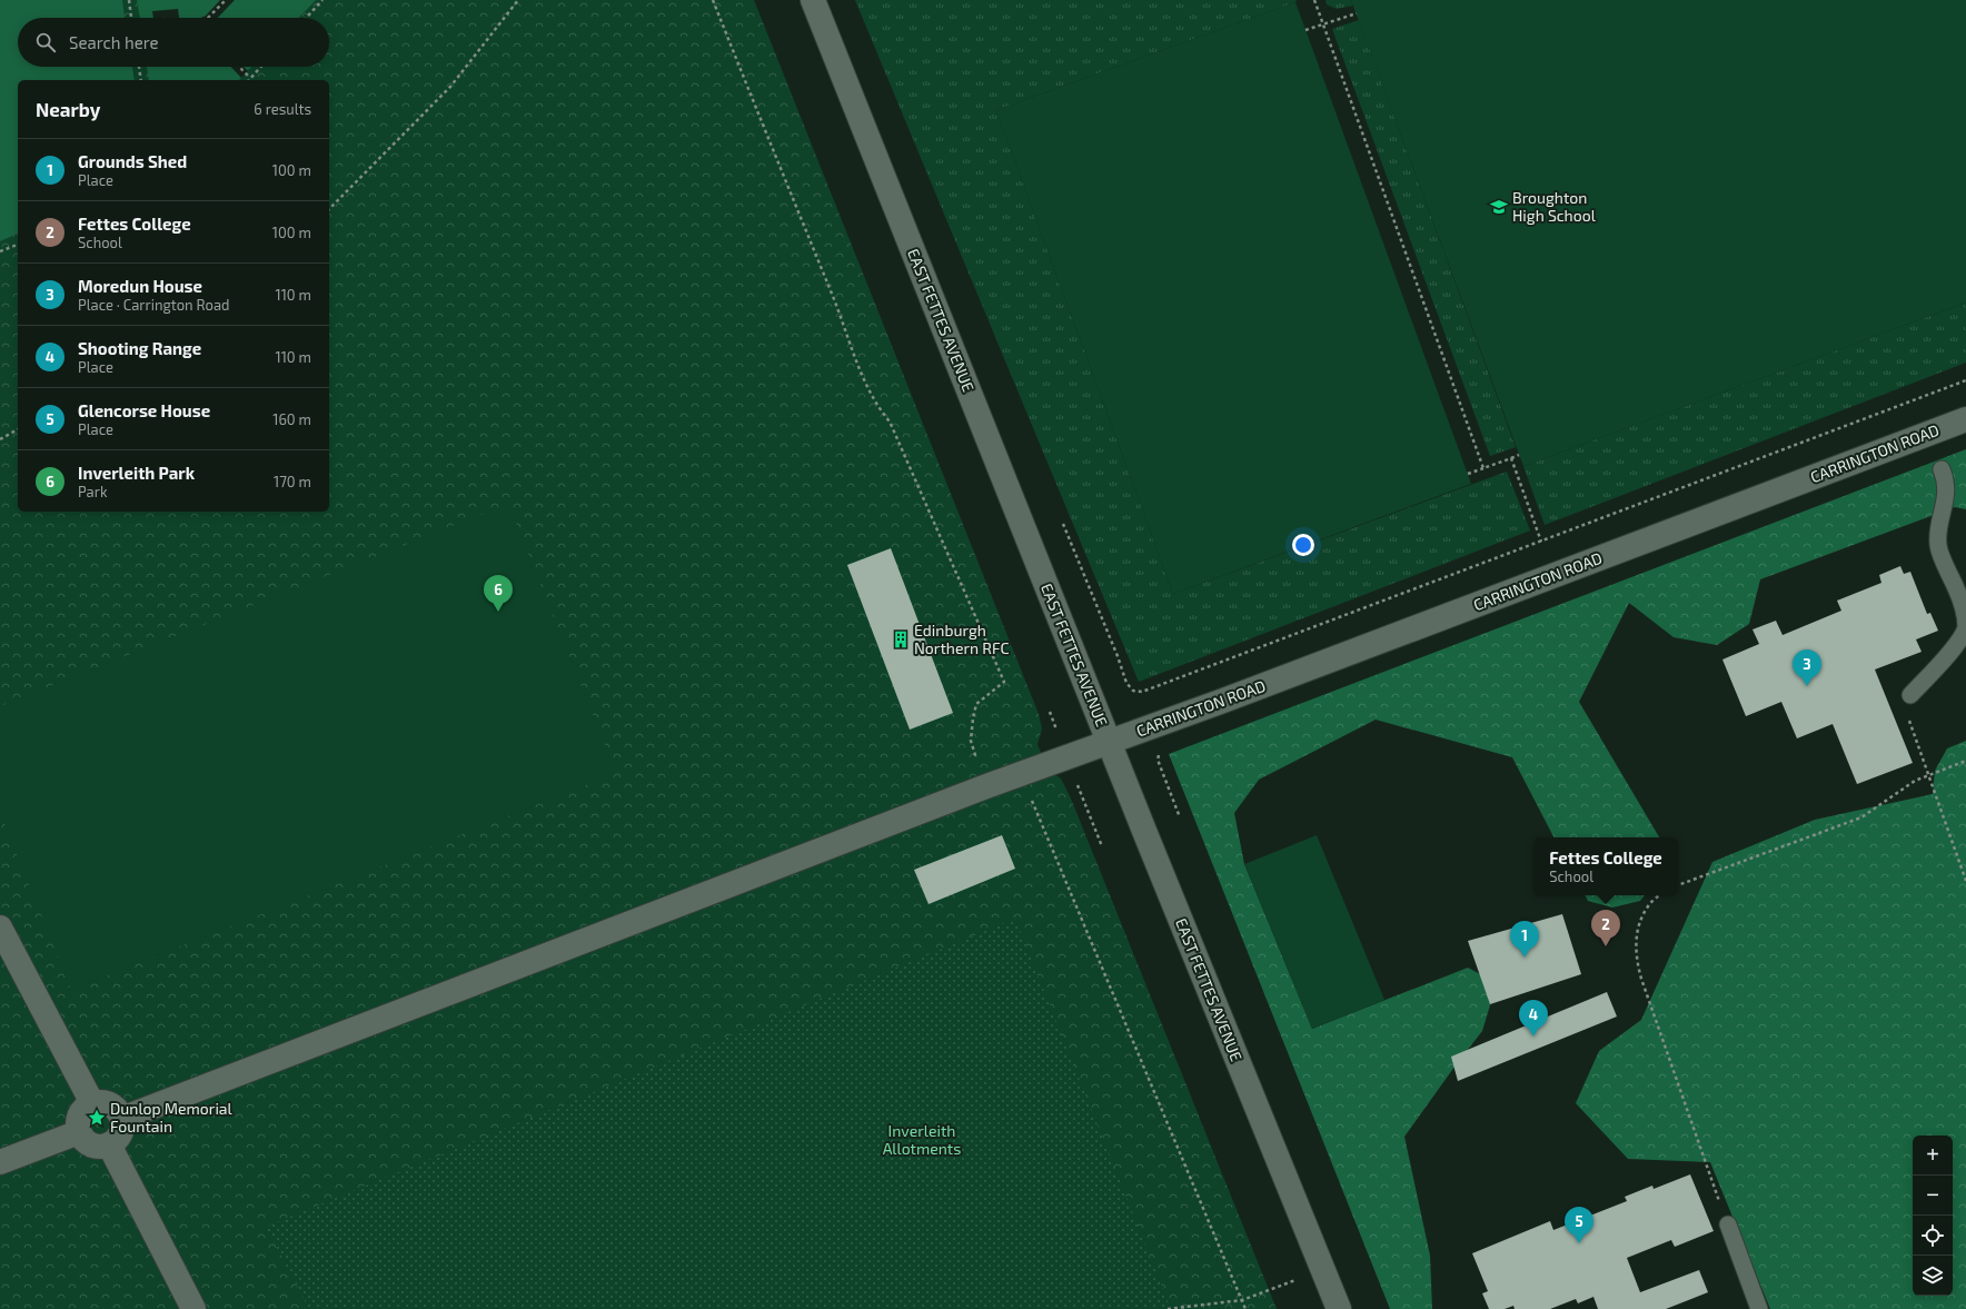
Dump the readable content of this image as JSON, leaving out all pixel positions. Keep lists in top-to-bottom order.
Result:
{
  "streets": {
    "street": ["EAST FETTES AVENUE", "CARRINGTON ROAD"]
  },
  "crossings": [
    ["EAST FETTES AVENUE", "CARRINGTON ROAD"]
  ],
  "parks": ["Inverleith Allotments"],
  "places": {
    "school or university": ["Broughton High School"],
    "building": ["Edinburgh Northern RFC"],
    "place": ["Dunlop Memorial Fountain"]
  },
  "page": {
    "search": "Search here",
    "heading": ["Nearby", "6 results"],
    "list": [
      {
        "mark": "1",
        "name": "Grounds Shed",
        "note": "Place",
        "value": "100 m"
      },
      {
        "mark": "2",
        "name": "Fettes College",
        "note": "School",
        "value": "100 m"
      },
      {
        "mark": "3",
        "name": "Moredun House",
        "note": "Place · Carrington Road",
        "value": "110 m"
      },
      {
        "mark": "4",
        "name": "Shooting Range",
        "note": "Place",
        "value": "110 m"
      },
      {
        "mark": "5",
        "name": "Glencorse House",
        "note": "Place",
        "value": "160 m"
      },
      {
        "mark": "6",
        "name": "Inverleith Park",
        "note": "Park",
        "value": "170 m"
      }
    ],
    "pins": [
      "6",
      "3",
      "2",
      "1",
      "4",
      "5"
    ],
    "popup": ["Fettes College", "School"],
    "map_buttons": ["+", "−"]
  }
}
